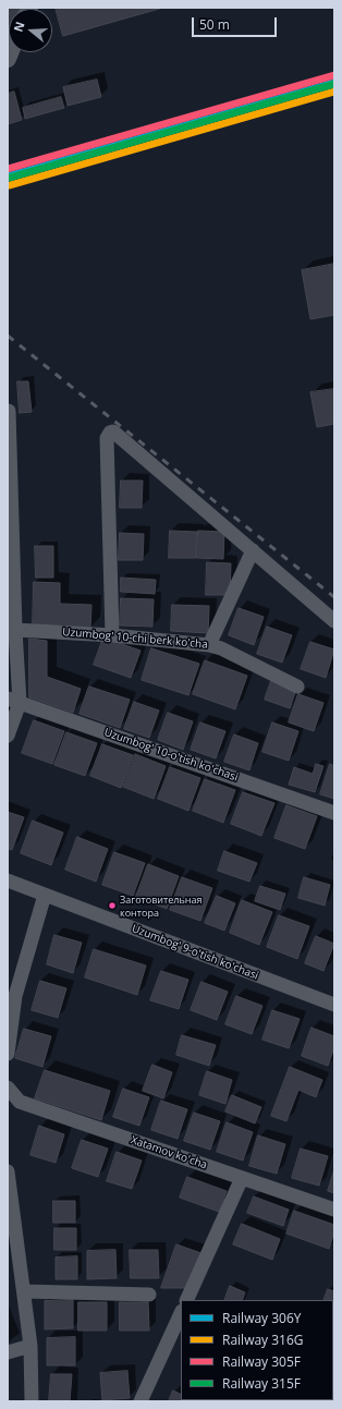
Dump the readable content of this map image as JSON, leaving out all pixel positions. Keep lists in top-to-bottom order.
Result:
{
  "streets": {
    "street": [
      "Uzumbog' 10-chi berk ko'cha",
      "Uzumbog' 10-o'tish ko'chasi",
      "Uzumbog' 9-o'tish ko'chasi",
      "Xatamov ko'cha"
    ]
  },
  "places": ["Заготовительная контора"],
  "lines": [
    "rail line 305F",
    "rail line 306Y",
    "rail line 315F",
    "rail line 316G"
  ],
  "legend": [
    "Railway 306Y",
    "Railway 316G",
    "Railway 305F",
    "Railway 315F"
  ],
  "scale_bar": "50 m",
  "north": "left"
}
